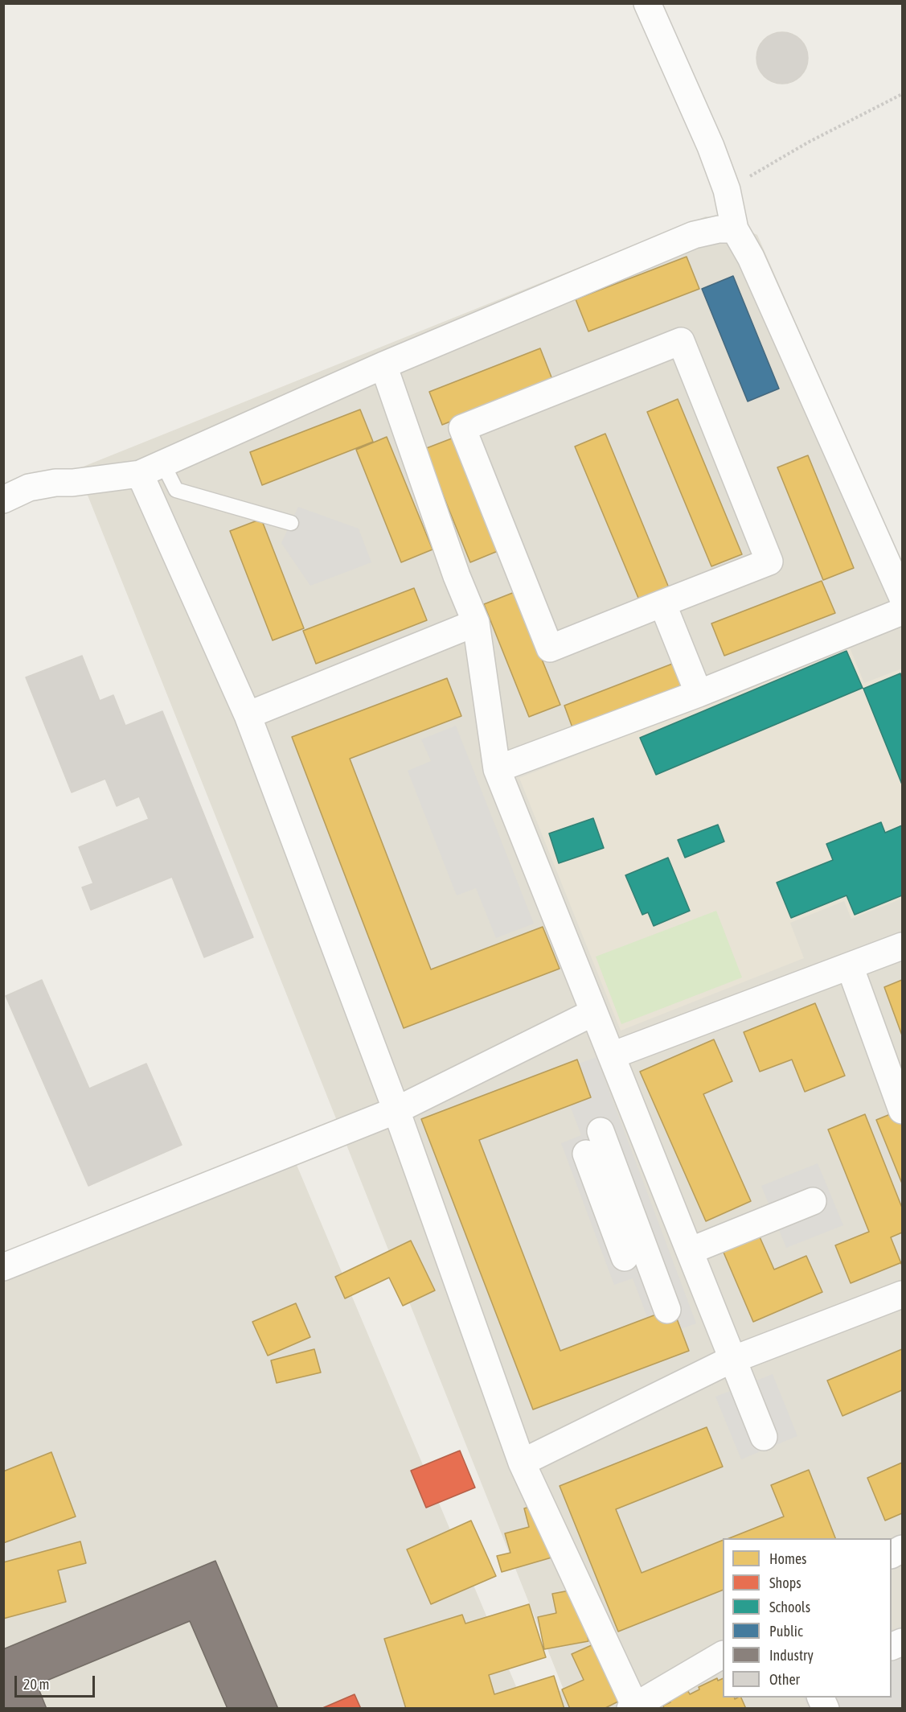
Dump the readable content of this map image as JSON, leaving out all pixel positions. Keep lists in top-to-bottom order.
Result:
{
  "legend": [
    "Homes",
    "Shops",
    "Schools",
    "Public",
    "Industry",
    "Other"
  ],
  "scale_bar": "20 m"
}
